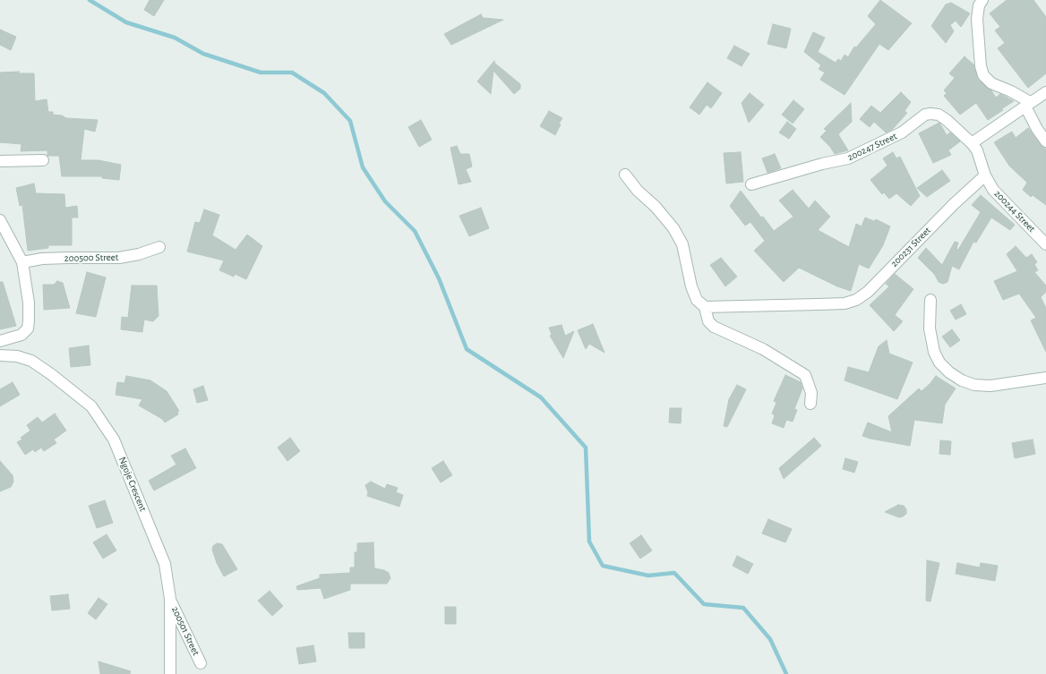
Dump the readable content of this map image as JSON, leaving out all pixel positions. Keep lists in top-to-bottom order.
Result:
{
  "streets": {
    "street": [
      "200247 Street",
      "200244 Street",
      "200231 Street",
      "200500 Street",
      "Ngoje Crescent",
      "200501 Street"
    ]
  },
  "crossings": [
    ["200244 Street", "200231 Street"],
    ["Ngoje Crescent", "200501 Street"]
  ]
}
